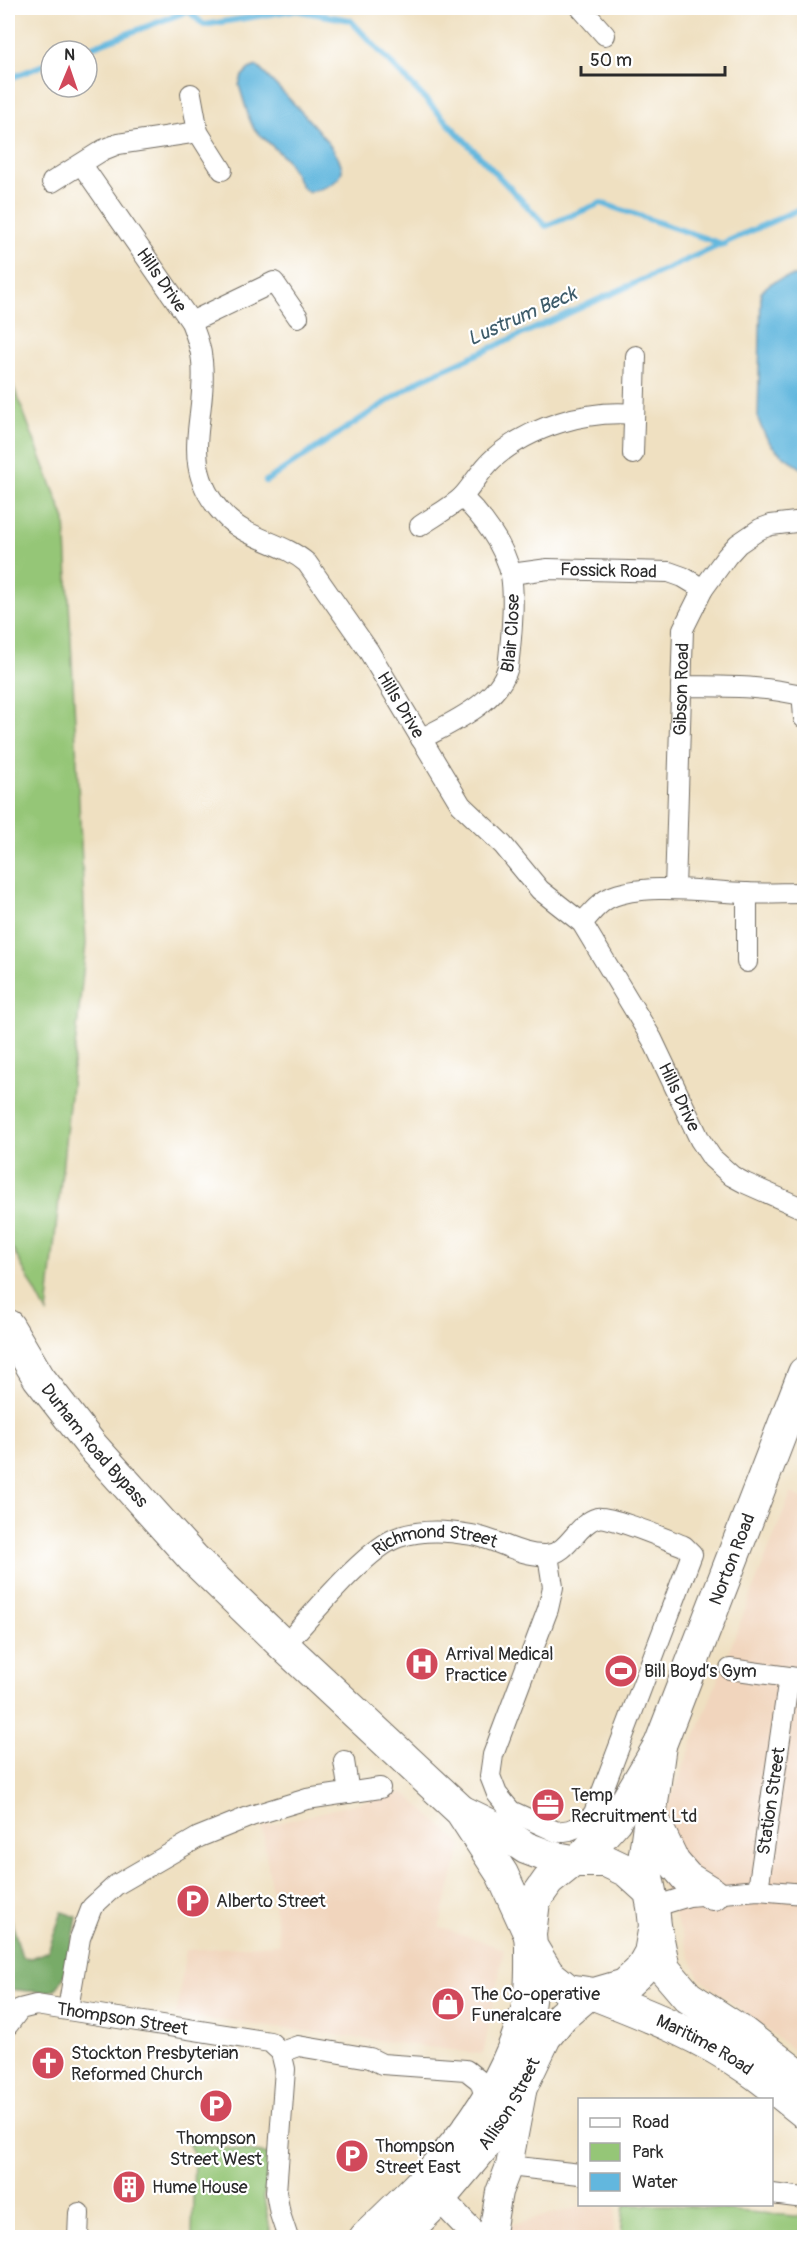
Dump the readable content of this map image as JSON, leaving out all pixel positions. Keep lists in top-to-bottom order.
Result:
{
  "streets": {
    "main road": [
      "Durham Road Bypass",
      "Norton Road",
      "Maritime Road",
      "Allison Street"
    ],
    "street": [
      "Hills Drive",
      "Fossick Road",
      "Blair Close",
      "Gibson Road",
      "Richmond Street",
      "Station Street",
      "Thompson Street"
    ]
  },
  "crossings": [
    ["Hills Drive", "Blair Close"],
    ["Fossick Road", "Blair Close"],
    ["Fossick Road", "Gibson Road"],
    ["Durham Road Bypass", "Richmond Street"],
    ["Norton Road", "Maritime Road"],
    ["Norton Road", "Allison Street"],
    ["Maritime Road", "Allison Street"]
  ],
  "water": ["Lustrum Beck"],
  "places": {
    "hospital": ["Arrival Medical Practice"],
    "sports": ["Bill Boyd’s Gym"],
    "office": ["Temp Recruitment Ltd"],
    "parking": ["Alberto Street", "Thompson Street West", "Thompson Street East"],
    "shop": ["The Co-operative Funeralcare"],
    "church": ["Stockton Presbyterian Reformed Church"],
    "building": ["Hume House"]
  },
  "legend": ["Road", "Park", "Water"],
  "scale_bar": "50 m",
  "north": "top"
}
